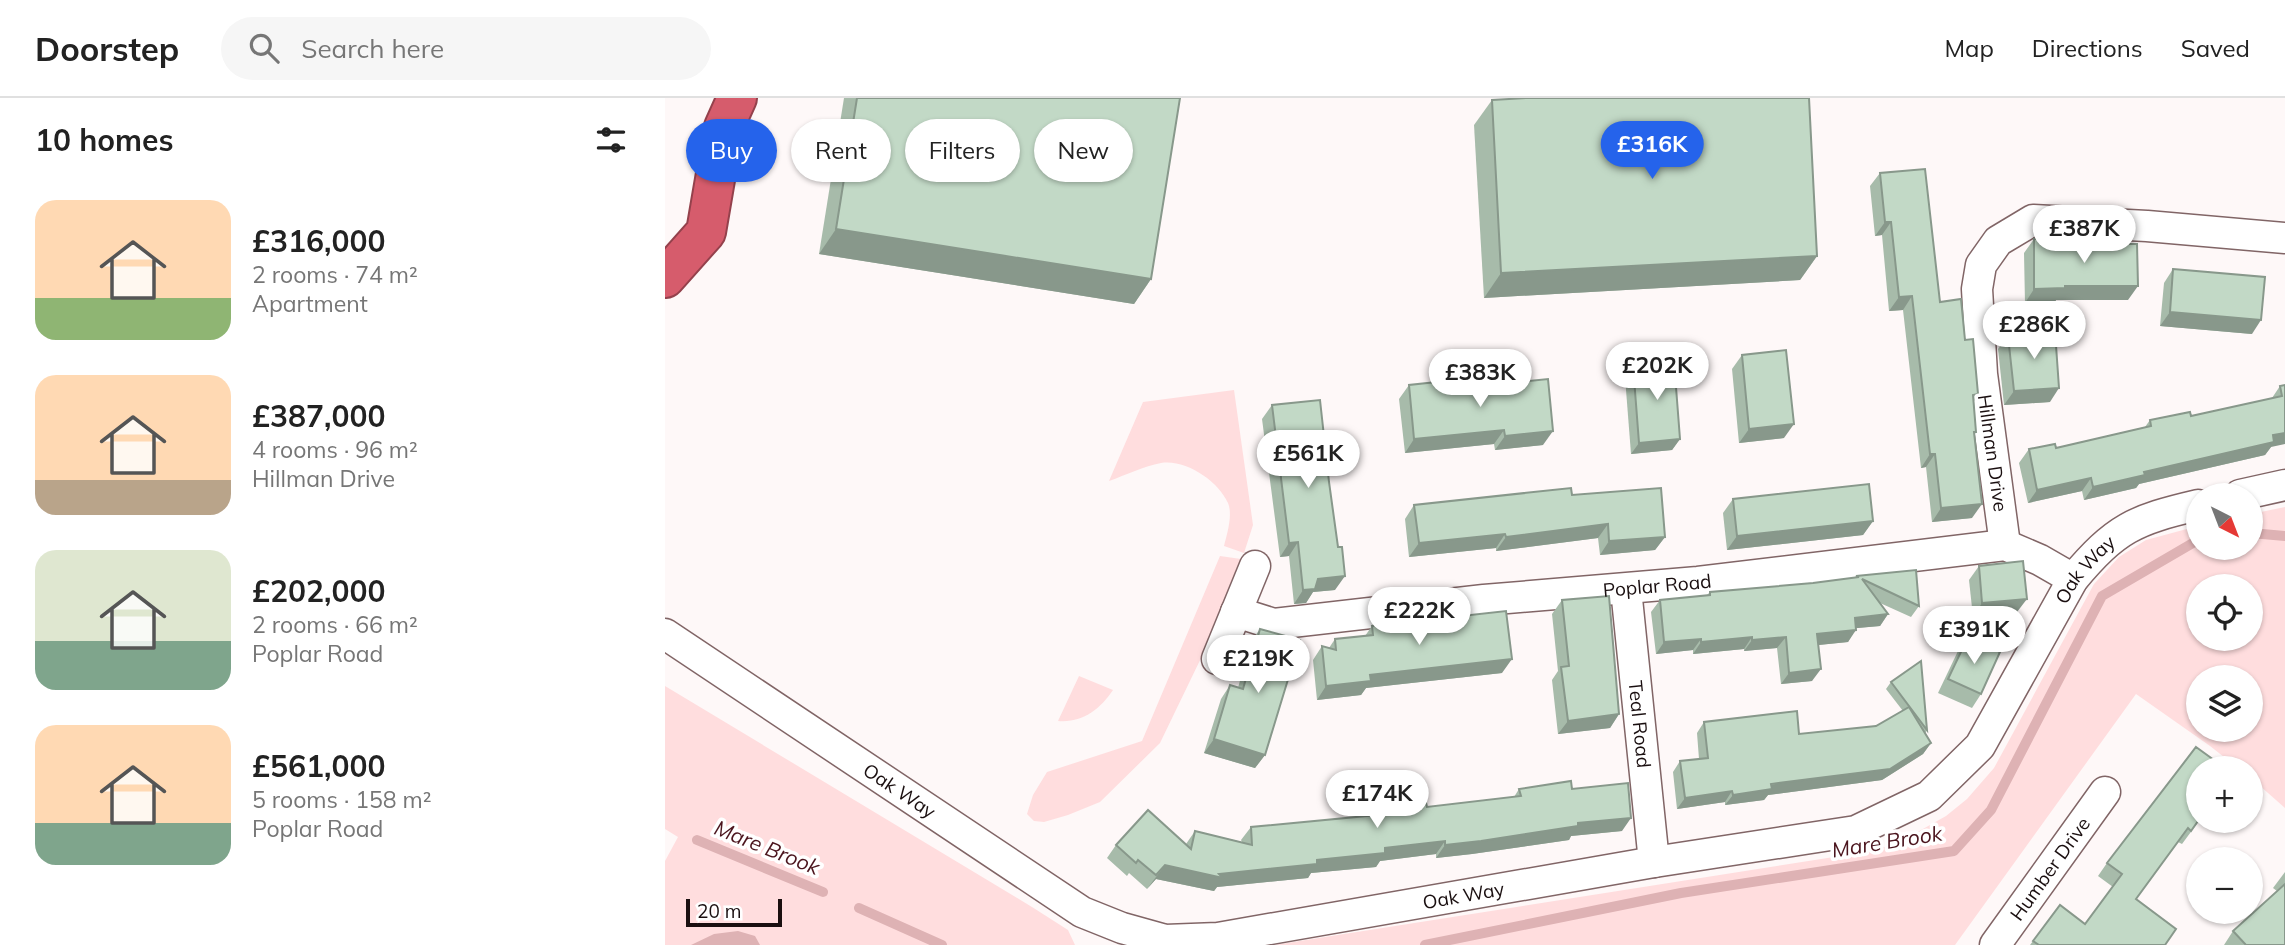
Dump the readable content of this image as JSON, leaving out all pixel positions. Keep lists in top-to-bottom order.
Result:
{
  "streets": {
    "street": [
      "Hillman Drive",
      "Oak Way",
      "Poplar Road",
      "Teal Road",
      "Humber Drive"
    ]
  },
  "crossings": [
    ["Hillman Drive", "Poplar Road"],
    ["Oak Way", "Poplar Road"],
    ["Oak Way", "Teal Road"],
    ["Poplar Road", "Teal Road"]
  ],
  "water": ["Mare Brook"],
  "scale_bar": "20 m",
  "north": "bottom right",
  "page": {
    "header": "Doorstep",
    "search": "Search here",
    "nav": ["Map", "Directions", "Saved"],
    "heading": "10 homes",
    "chip": [
      "Buy",
      "Rent",
      "Filters",
      "New"
    ],
    "price": [
      "£316K",
      "£387K",
      "£286K",
      "£202K",
      "£383K",
      "£561K",
      "£222K",
      "£391K",
      "£219K",
      "£174K"
    ],
    "list": [
      {
        "name": "£316,000",
        "note": "2 rooms · 74 m² · Apartment"
      },
      {
        "name": "£387,000",
        "note": "4 rooms · 96 m² · Hillman Drive"
      },
      {
        "name": "£202,000",
        "note": "2 rooms · 66 m² · Poplar Road"
      },
      {
        "name": "£561,000",
        "note": "5 rooms · 158 m² · Poplar Road"
      }
    ],
    "map_buttons": ["+", "−"],
    "scale": "20 m"
  }
}
